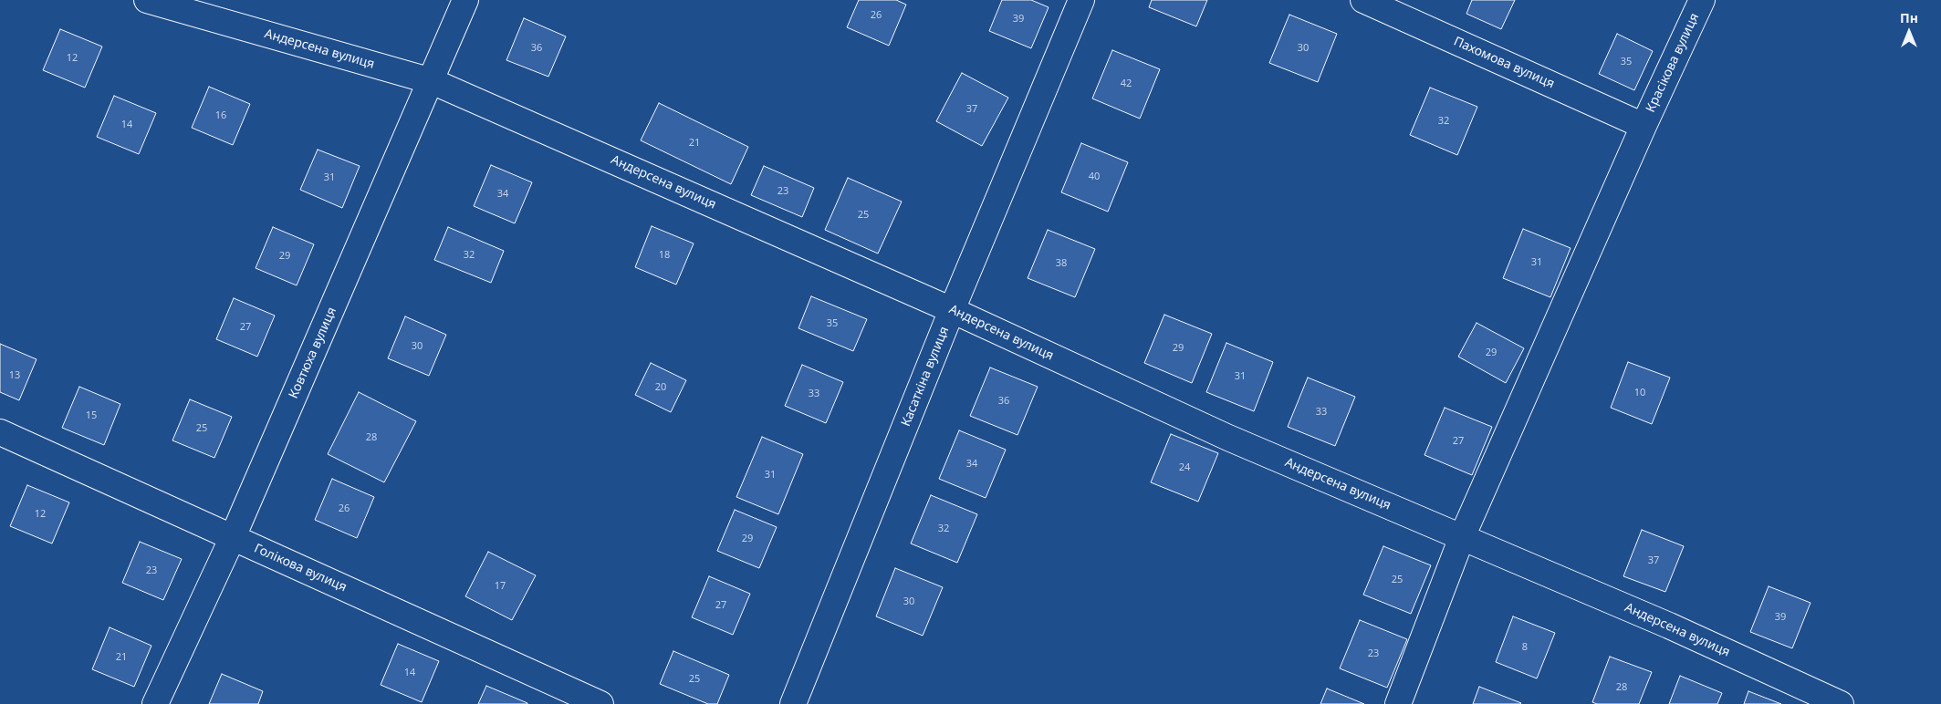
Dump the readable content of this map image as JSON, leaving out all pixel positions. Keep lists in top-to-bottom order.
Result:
{
  "streets": {
    "street": [
      "Андерсена вулиця",
      "Пахомова вулиця",
      "Красікова вулиця",
      "Ковтюха вулиця",
      "Касаткіна вулиця",
      "Голікова вулиця"
    ]
  },
  "crossings": [
    ["Андерсена вулиця", "Красікова вулиця"],
    ["Андерсена вулиця", "Ковтюха вулиця"],
    ["Андерсена вулиця", "Касаткіна вулиця"],
    ["Пахомова вулиця", "Красікова вулиця"],
    ["Ковтюха вулиця", "Голікова вулиця"]
  ],
  "house_numbers": [
    "26",
    "39",
    "36",
    "30",
    "12",
    "35",
    "42",
    "37",
    "16",
    "32",
    "14",
    "21",
    "40",
    "31",
    "23",
    "34",
    "25",
    "32",
    "18",
    "29",
    "31",
    "38",
    "35",
    "27",
    "30",
    "29",
    "29",
    "13",
    "31",
    "20",
    "10",
    "33",
    "36",
    "33",
    "15",
    "25",
    "28",
    "27",
    "34",
    "24",
    "31",
    "26",
    "12",
    "32",
    "29",
    "37",
    "23",
    "25",
    "17",
    "30",
    "27",
    "39",
    "8",
    "23",
    "21",
    "14",
    "25",
    "28"
  ],
  "north": "top"
}
